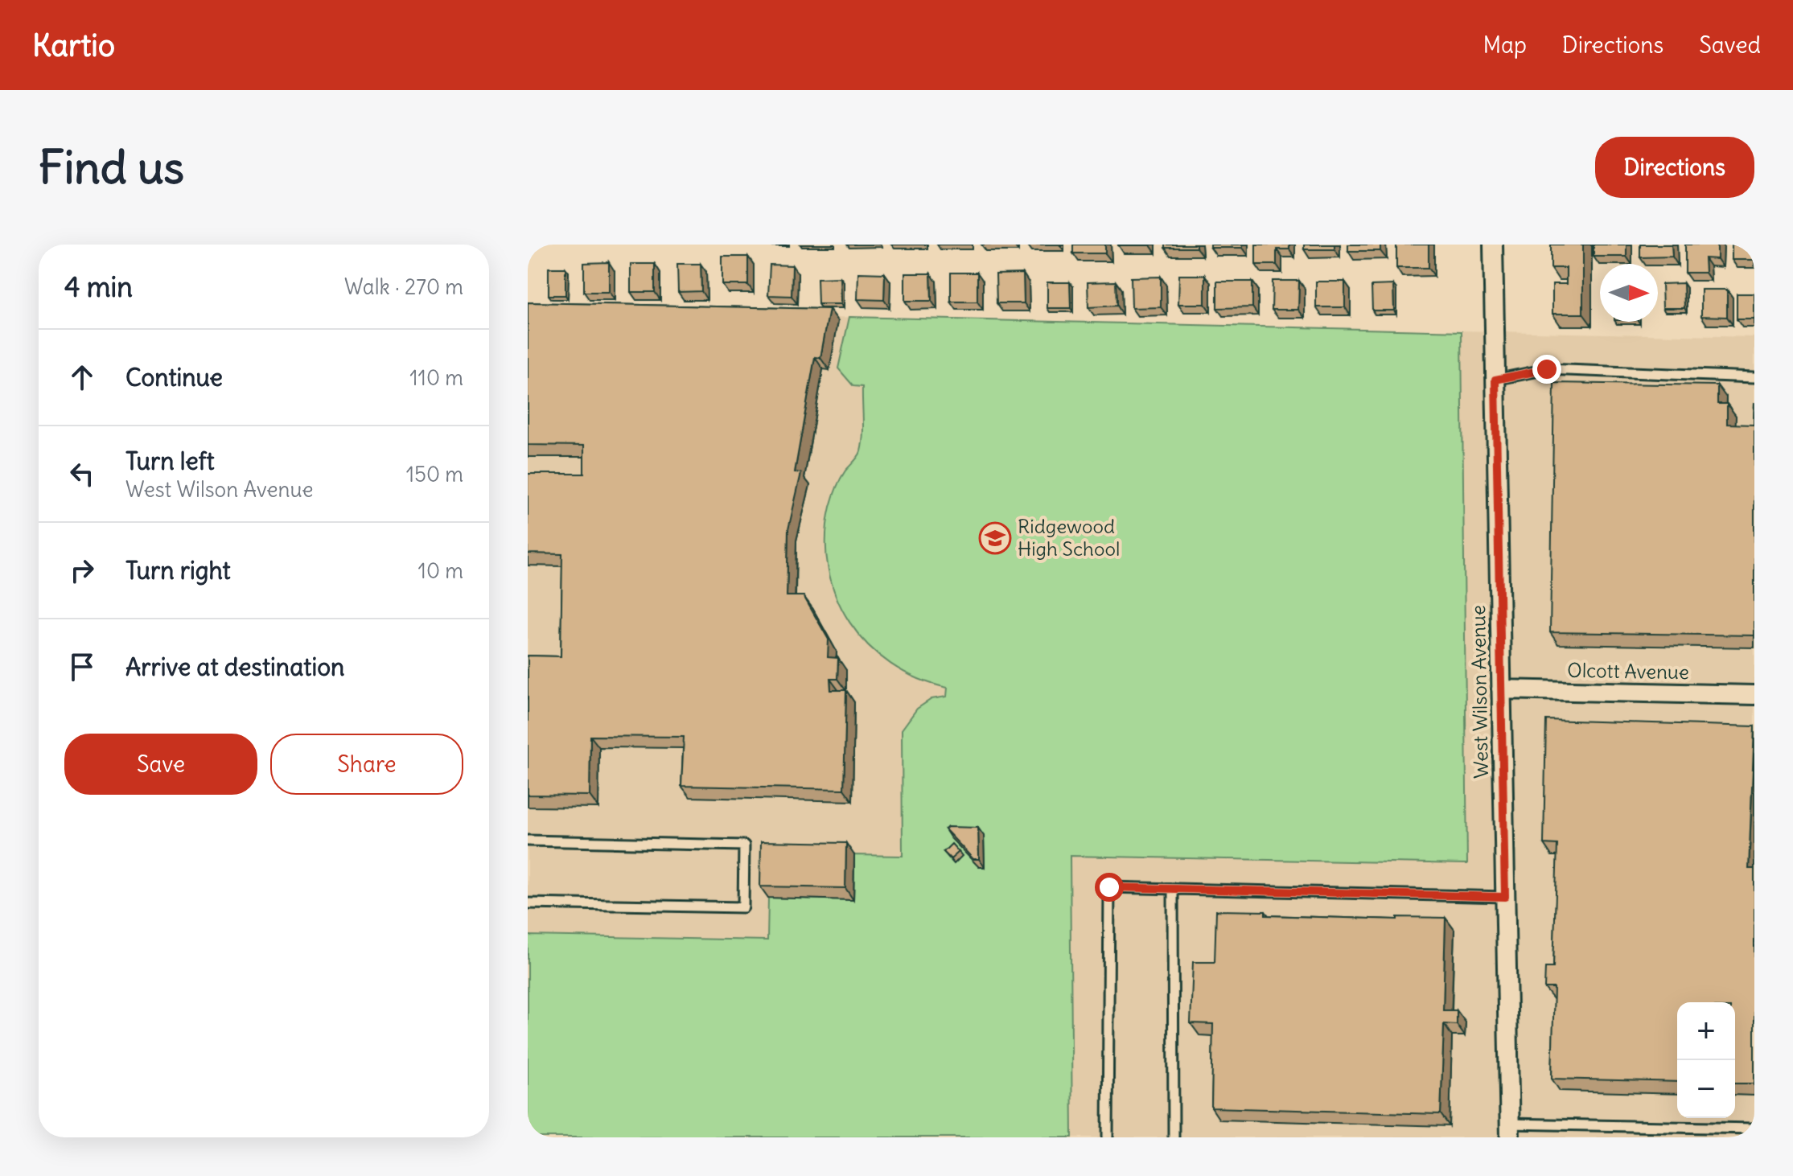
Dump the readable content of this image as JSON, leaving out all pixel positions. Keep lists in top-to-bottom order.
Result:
{
  "streets": {
    "street": ["Olcott Avenue", "West Wilson Avenue"]
  },
  "crossings": [
    ["Olcott Avenue", "West Wilson Avenue"]
  ],
  "places": {
    "school or university": ["Ridgewood High School"]
  },
  "north": "right",
  "page": {
    "header": "Kartio",
    "nav": ["Map", "Directions", "Saved"],
    "buttons": [
      "Directions",
      ["Save", "Share"]
    ],
    "title": "Find us",
    "heading": ["4 min", "Walk · 270 m"],
    "list": [
      ["Continue", "110 m"],
      ["Turn left", "West Wilson Avenue", "150 m"],
      ["Turn right", "10 m"],
      "Arrive at destination"
    ],
    "map_buttons": ["+", "−"]
  }
}
